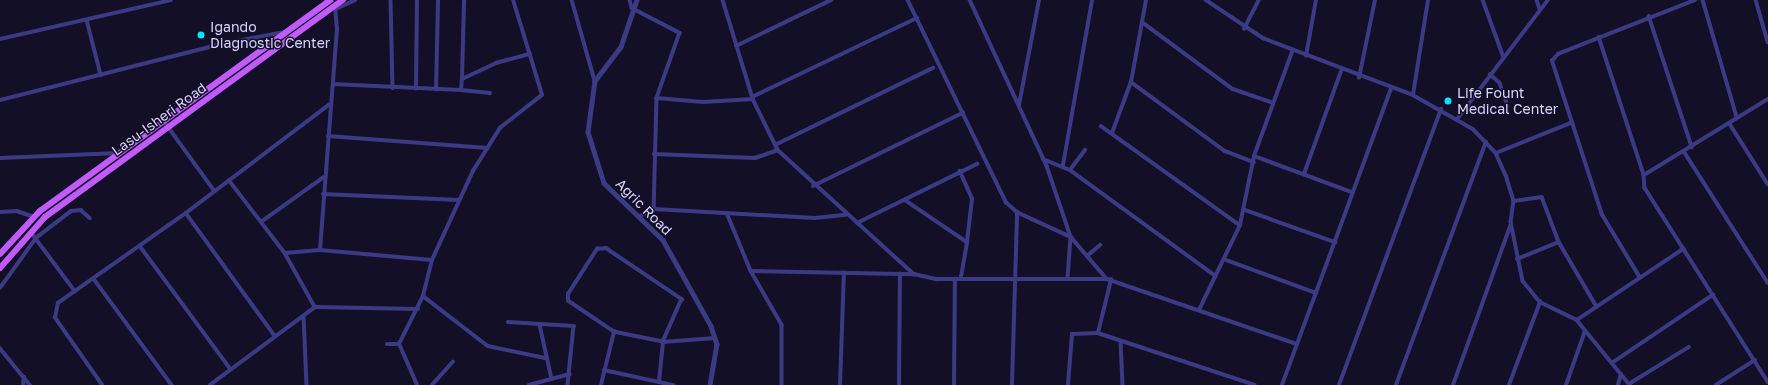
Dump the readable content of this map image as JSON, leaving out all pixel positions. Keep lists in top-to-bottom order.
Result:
{
  "streets": {
    "main road": ["Lasu-Isheri Road"],
    "street": ["Agric Road"]
  },
  "places": ["Igando Diagnostic Center", "Life Fount Medical Center"]
}
